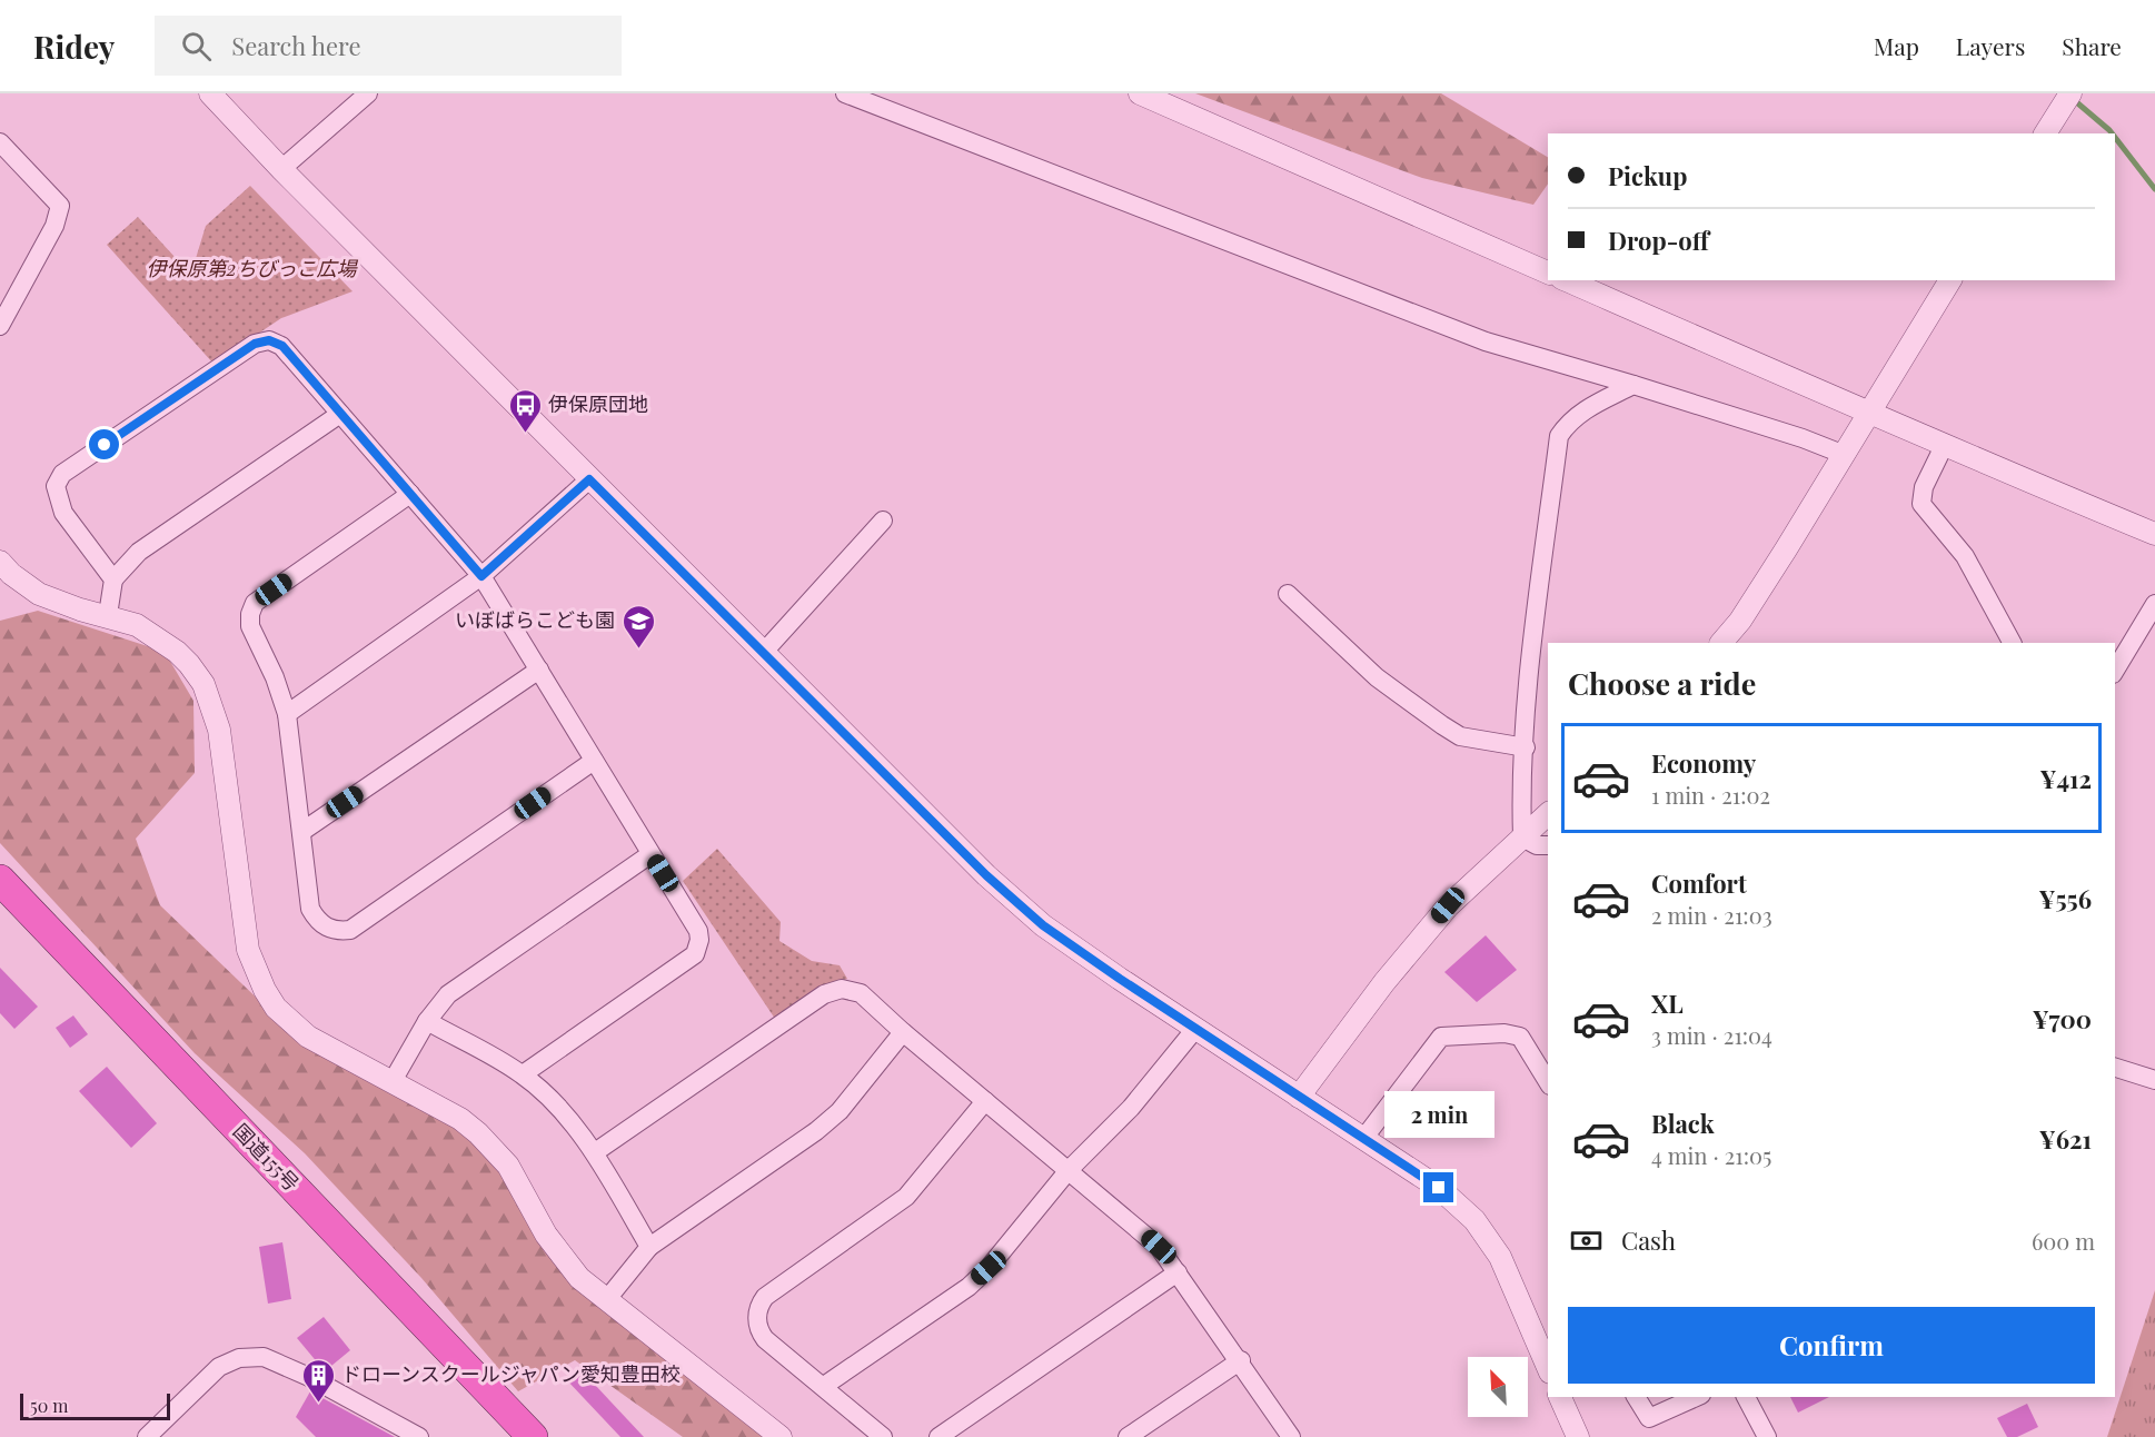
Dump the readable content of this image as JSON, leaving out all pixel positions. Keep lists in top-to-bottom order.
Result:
{
  "streets": {
    "highway": ["国道155号"]
  },
  "parks": ["伊保原第2ちびっこ広場"],
  "places": {
    "bus stop": ["伊保原団地"],
    "school or university": ["いぼばらこども園"],
    "building": ["ドローンスクールジャパン愛知豊田校"]
  },
  "scale_bar": "50 m",
  "north": "top left",
  "page": {
    "header": "Ridey",
    "search": "Search here",
    "nav": ["Map", "Layers", "Share"],
    "banner": ["Pickup", "Drop-off"],
    "heading": "Choose a ride",
    "list": [
      {
        "name": "Economy",
        "note": "1 min · 21:02",
        "value": "¥412"
      },
      {
        "name": "Comfort",
        "note": "2 min · 21:03",
        "value": "¥556"
      },
      {
        "name": "XL",
        "note": "3 min · 21:04",
        "value": "¥700"
      },
      {
        "name": "Black",
        "note": "4 min · 21:05",
        "value": "¥621"
      }
    ],
    "bubble": "2 min",
    "pay": ["Cash", "600 m"],
    "buttons": "Confirm",
    "scale": "50 m"
  }
}
